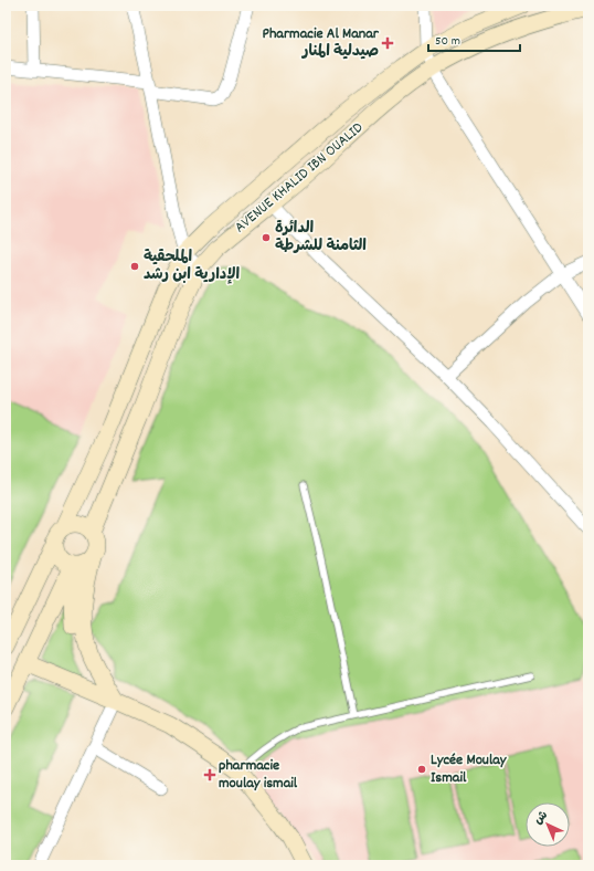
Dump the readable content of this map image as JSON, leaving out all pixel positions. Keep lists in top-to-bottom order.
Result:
{
  "streets": {
    "main road": ["AVENUE KHALID IBN OUALID"]
  },
  "places": {
    "health": ["Pharmacie Al Manar صيدلية المنار", "pharmacie moulay ismail"],
    "other": ["الدائرة الثامنة للشرطة", "الملحقية الإدارية ابن رشد", "Lycée Moulay Ismail"]
  },
  "scale_bar": "50 m",
  "north": "top left"
}
